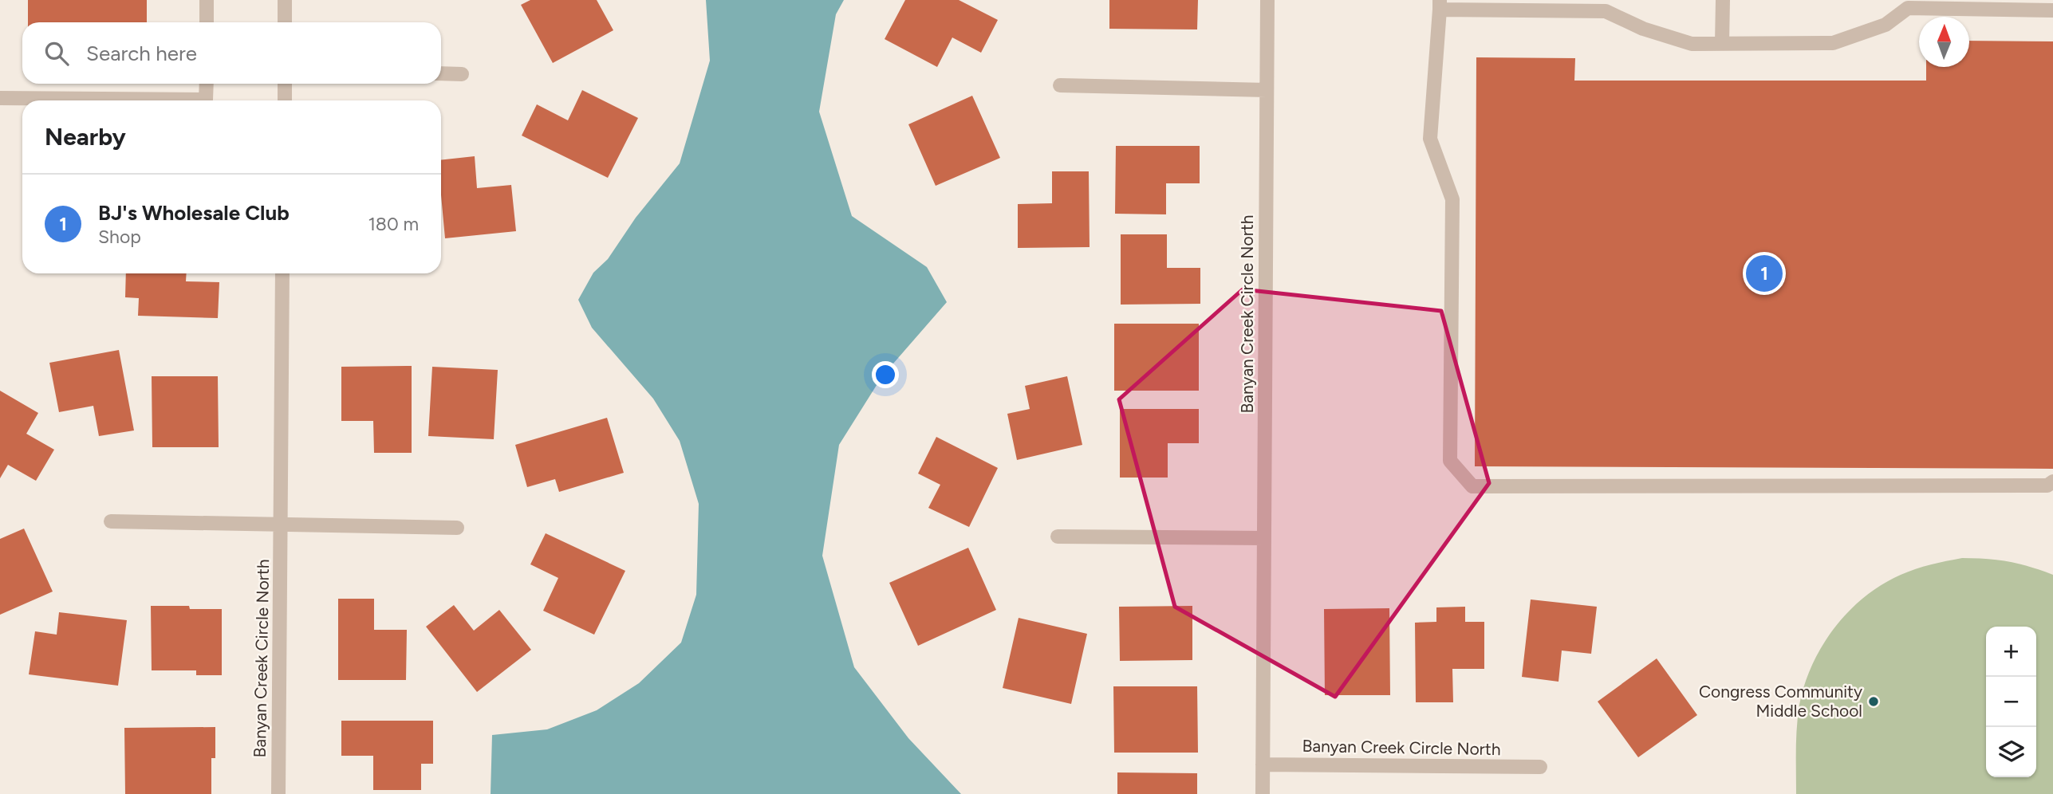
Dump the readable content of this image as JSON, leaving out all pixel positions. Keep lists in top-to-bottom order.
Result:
{
  "streets": {
    "street": ["Banyan Creek Circle North"]
  },
  "places": ["Congress Community Middle School"],
  "north": "top",
  "page": {
    "search": "Search here",
    "heading": "Nearby",
    "list": [
      {
        "mark": "1",
        "name": "BJ's Wholesale Club",
        "note": "Shop",
        "value": "180 m"
      }
    ],
    "pins": "1",
    "map_buttons": ["+", "−"]
  }
}
